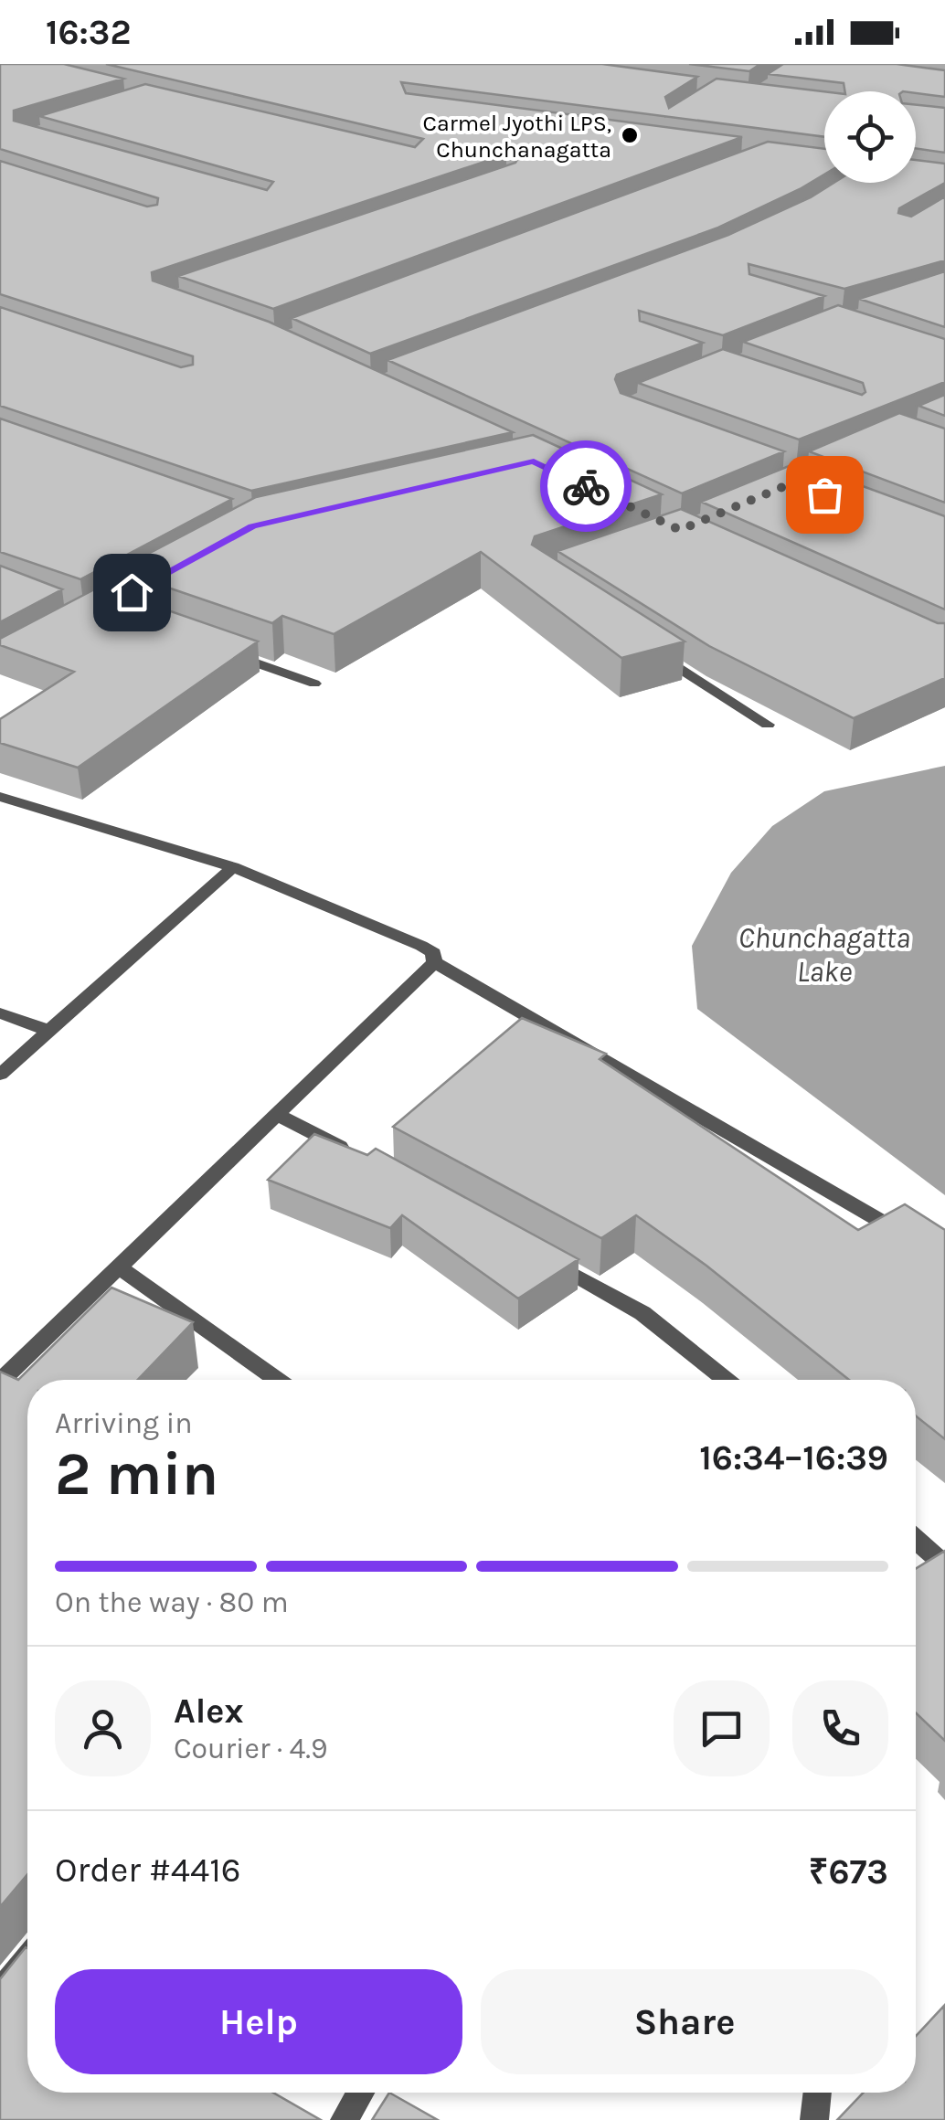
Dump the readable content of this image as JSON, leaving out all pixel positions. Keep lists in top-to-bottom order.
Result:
{
  "water": ["Chunchagatta Lake"],
  "places": ["Carmel Jyothi LPS, Chunchanagatta"],
  "page": {
    "status": "16:32",
    "heading": ["2 min", "Arriving in", "16:34–16:39"],
    "panel": [
      "Alex",
      "Courier · 4.9",
      "Order #4416",
      "₹673"
    ],
    "bar": "On the way · 80 m",
    "buttons": ["Help", "Share"]
  }
}
